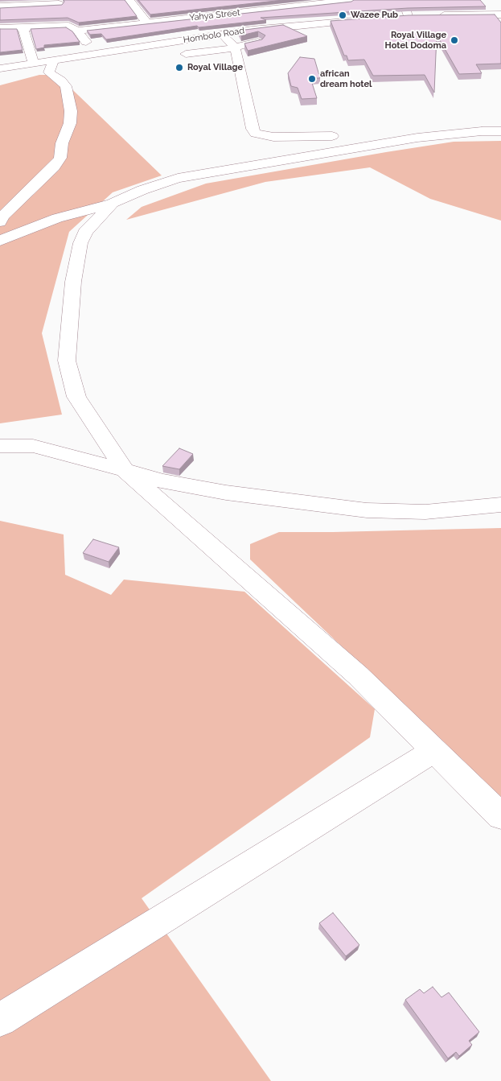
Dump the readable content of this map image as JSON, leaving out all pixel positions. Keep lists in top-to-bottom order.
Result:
{
  "streets": {
    "street": ["Yahya Street", "Hombolo Road"]
  },
  "places": [
    "Wazee Pub",
    "Royal Village Hotel Dodoma",
    "Royal Village",
    "african dream hotel"
  ]
}
